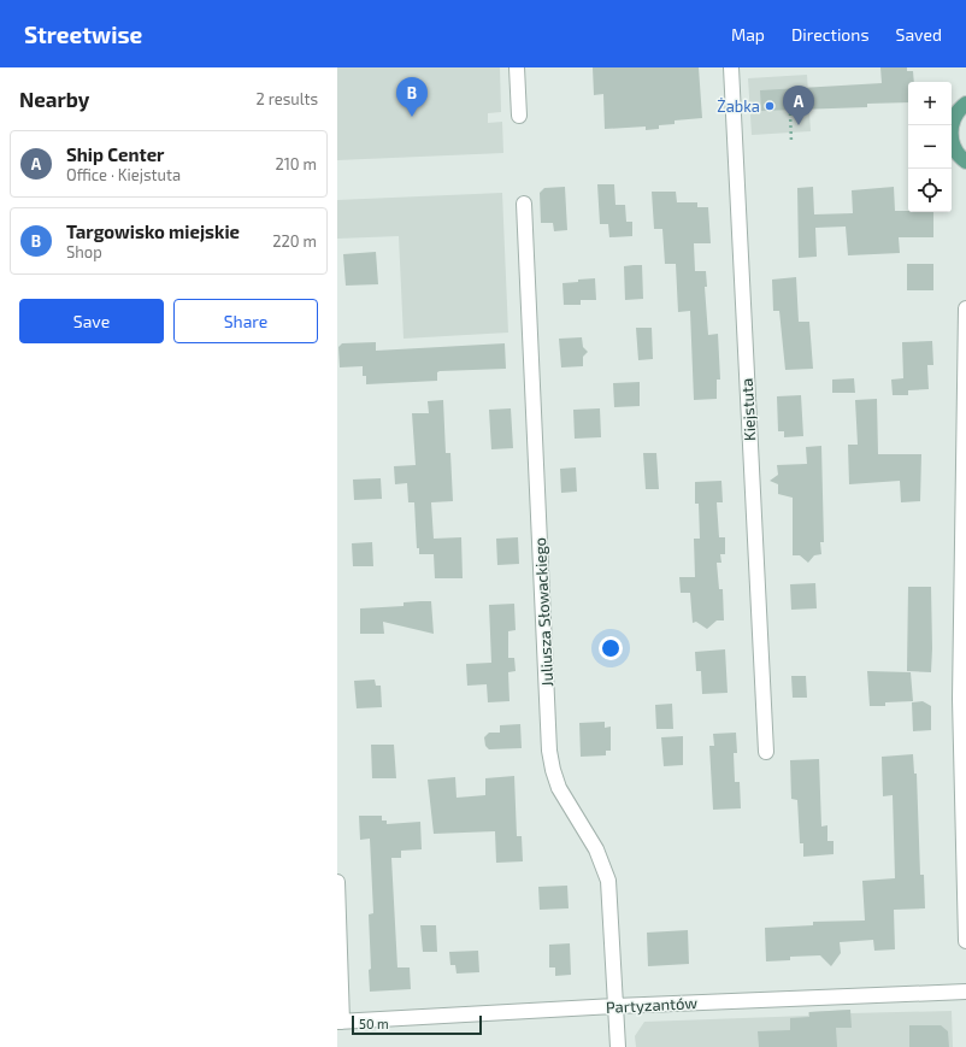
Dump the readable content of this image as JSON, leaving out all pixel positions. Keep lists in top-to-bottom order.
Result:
{
  "streets": {
    "street": ["Kiejstuta", "Juliusza Słowackiego", "Partyzantów"]
  },
  "crossings": [
    ["Juliusza Słowackiego", "Partyzantów"]
  ],
  "places": ["Żabka"],
  "scale_bar": "50 m",
  "page": {
    "header": "Streetwise",
    "nav": ["Map", "Directions", "Saved"],
    "heading": ["Nearby", "2 results"],
    "pins": ["B", "A"],
    "map_buttons": ["+", "−"],
    "list": [
      {
        "mark": "A",
        "name": "Ship Center",
        "note": "Office · Kiejstuta",
        "value": "210 m"
      },
      {
        "mark": "B",
        "name": "Targowisko miejskie",
        "note": "Shop",
        "value": "220 m"
      }
    ],
    "buttons": ["Save", "Share"],
    "scale": "50 m"
  }
}
